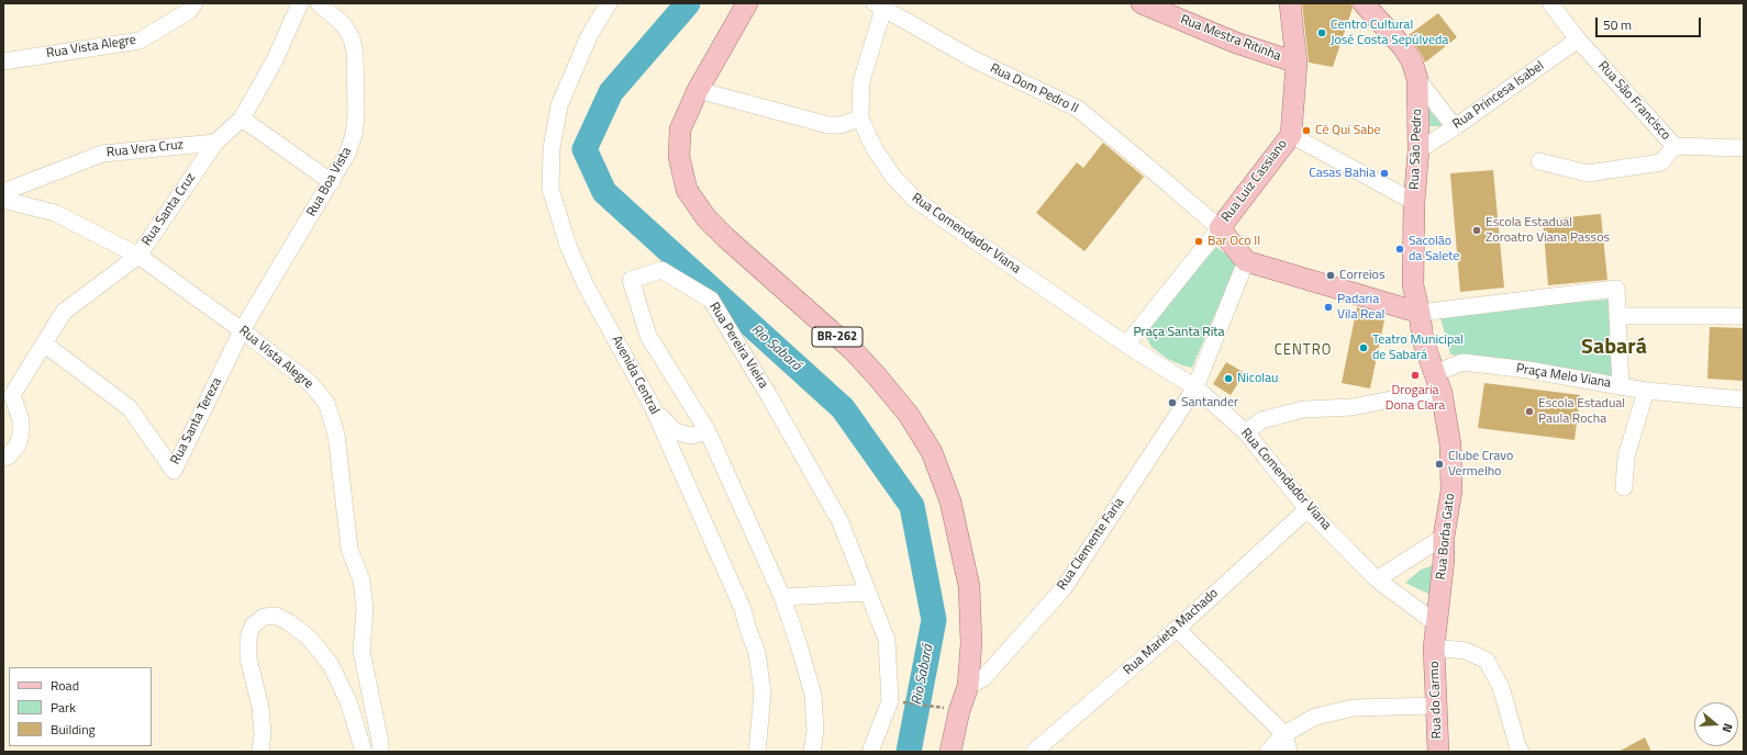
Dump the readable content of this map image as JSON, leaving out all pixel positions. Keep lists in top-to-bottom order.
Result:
{
  "streets": {
    "main road": [
      "Rua Mestra Ritinha",
      "Rua São Pedro",
      "Rua Luiz Cassiano",
      "BR-262",
      "Rua Borba Gato",
      "Rua do Carmo"
    ],
    "street": [
      "Rua Vista Alegre",
      "Rua Dom Pedro II",
      "Rua Princesa Isabel",
      "Rua São Francisco",
      "Rua Vera Cruz",
      "Rua Boa Vista",
      "Rua Santa Cruz",
      "Rua Comendador Viana",
      "Rua Pereira Vieira",
      "Avenida Central",
      "Praça Melo Viana",
      "Rua Santa Tereza",
      "Rua Clemente Faria",
      "Rua Marieta Machado"
    ]
  },
  "crossings": [
    ["Rua Mestra Ritinha", "Rua Luiz Cassiano"],
    ["Rua Vista Alegre", "Rua Boa Vista"],
    ["Rua Vista Alegre", "Rua Santa Cruz"],
    ["Rua Vista Alegre", "Rua Santa Tereza"],
    ["Rua Dom Pedro II", "Rua Luiz Cassiano"],
    ["Rua Dom Pedro II", "Rua Comendador Viana"],
    ["Rua Princesa Isabel", "Rua São Francisco"],
    ["Rua Princesa Isabel", "Rua São Pedro"],
    ["Rua Vera Cruz", "Rua Santa Cruz"],
    ["Rua São Pedro", "Praça Melo Viana"],
    ["Rua Boa Vista", "Rua Santa Tereza"],
    ["Rua Santa Cruz", "Rua Santa Tereza"],
    ["Rua Comendador Viana", "Praça Melo Viana"],
    ["Rua Comendador Viana", "Rua Borba Gato"],
    ["Rua Comendador Viana", "Rua Clemente Faria"],
    ["Rua Comendador Viana", "Rua Marieta Machado"],
    ["BR-262", "Rua Clemente Faria"],
    ["Praça Melo Viana", "Rua Borba Gato"],
    ["Rua Borba Gato", "Rua do Carmo"]
  ],
  "districts": ["Sabará", "CENTRO"],
  "water": ["Rio Sabará"],
  "parks": ["Praça Santa Rita"],
  "places": [
    "Centro Cultural José Costa Sepúlveda",
    "Cê Qui Sabe",
    "Casas Bahia",
    "Escola Estadual Zoroatro Viana Passos",
    "Bar Oco II",
    "Sacolão da Salete",
    "Correios",
    "Padaria Vila Real",
    "Teatro Municipal de Sabará",
    "Drogaria Dona Clara",
    "Nicolau",
    "Santander",
    "Escola Estadual Paula Rocha",
    "Clube Cravo Vermelho"
  ],
  "legend": ["Road", "Park", "Building"],
  "scale_bar": "50 m",
  "north": "right"
}
